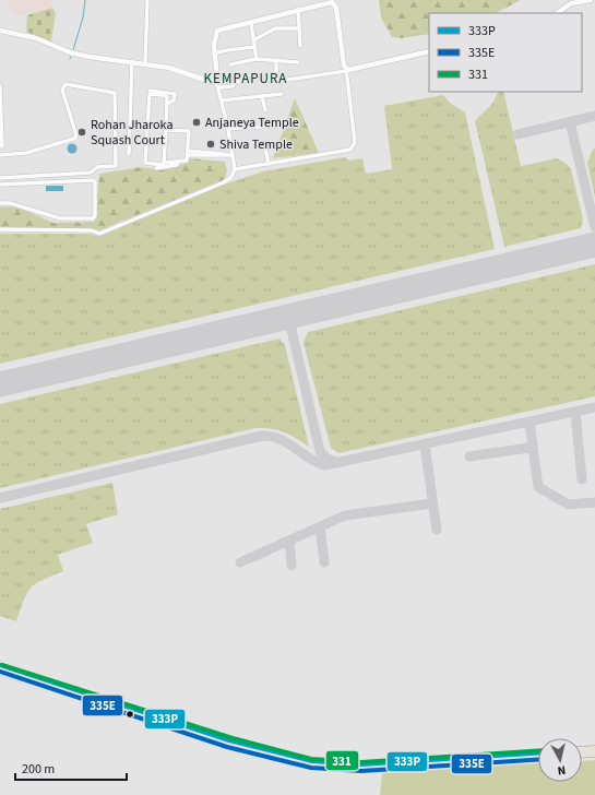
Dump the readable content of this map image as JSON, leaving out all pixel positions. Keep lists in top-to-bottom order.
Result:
{
  "districts": ["KEMPAPURA"],
  "places": ["Anjaneya Temple", "Rohan Jharoka Squash Court", "Shiva Temple"],
  "lines": ["transit line 333P", "transit line 331", "transit line 335E"],
  "legend": ["333P", "335E", "331"],
  "scale_bar": "200 m",
  "north": "bottom"
}
